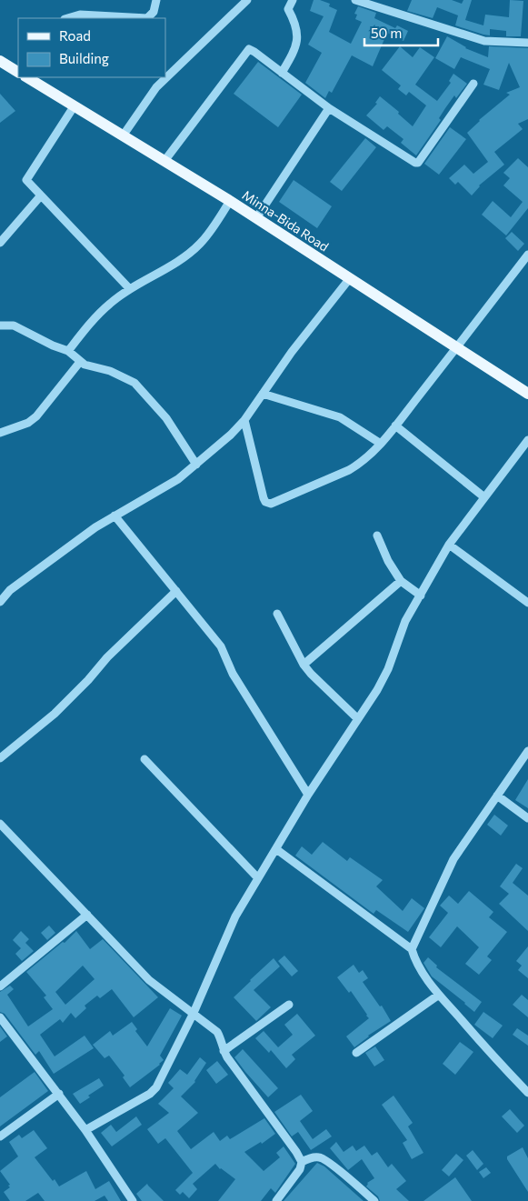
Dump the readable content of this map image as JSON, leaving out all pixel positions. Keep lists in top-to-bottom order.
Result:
{
  "streets": {
    "main road": ["Minna-Bida Road"]
  },
  "legend": ["Road", "Building"],
  "scale_bar": "50 m"
}
